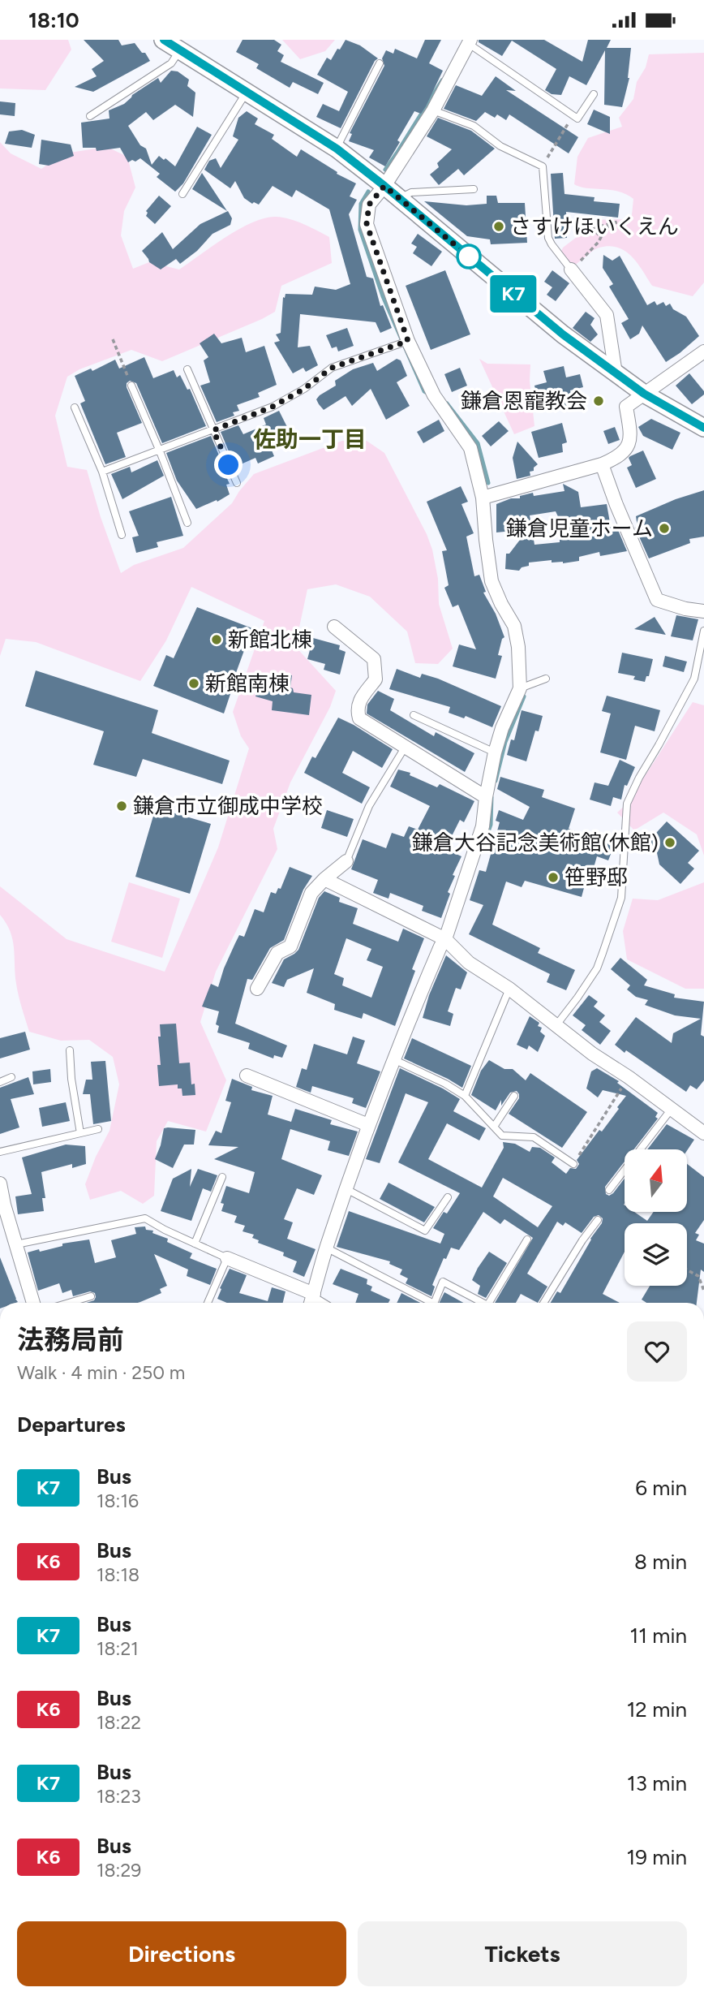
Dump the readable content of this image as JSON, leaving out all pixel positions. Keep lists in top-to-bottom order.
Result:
{
  "districts": ["佐助一丁目"],
  "places": [
    "さすけほいくえん",
    "鎌倉恩寵教会",
    "鎌倉児童ホーム",
    "新館北棟",
    "新館南棟",
    "鎌倉市立御成中学校",
    "鎌倉大谷記念美術館(休館)",
    "笹野邸"
  ],
  "lines": ["bus line K7"],
  "north": "top",
  "page": {
    "status": "18:10",
    "on_map": "K7",
    "heading": [
      ["法務局前", "Walk · 4 min · 250 m"],
      "Departures"
    ],
    "list": [
      {
        "mark": "K7",
        "name": "Bus",
        "note": "18:16",
        "value": "6 min"
      },
      {
        "mark": "K6",
        "name": "Bus",
        "note": "18:18",
        "value": "8 min"
      },
      {
        "mark": "K7",
        "name": "Bus",
        "note": "18:21",
        "value": "11 min"
      },
      {
        "mark": "K6",
        "name": "Bus",
        "note": "18:22",
        "value": "12 min"
      },
      {
        "mark": "K7",
        "name": "Bus",
        "note": "18:23",
        "value": "13 min"
      },
      {
        "mark": "K6",
        "name": "Bus",
        "note": "18:29",
        "value": "19 min"
      }
    ],
    "buttons": ["Directions", "Tickets"]
  }
}
